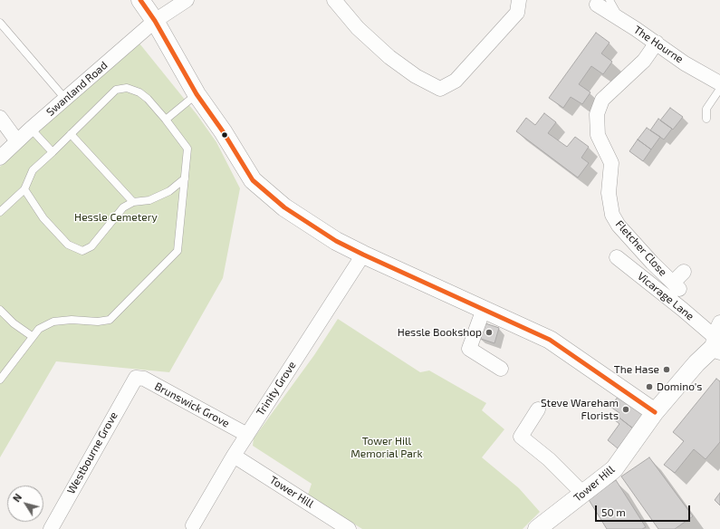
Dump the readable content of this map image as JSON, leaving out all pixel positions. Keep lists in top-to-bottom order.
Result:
{
  "streets": {
    "street": [
      "The Hourne",
      "Swanland Road",
      "Fletcher Close",
      "Vicarage Lane",
      "Trinity Grove",
      "Brunswick Grove",
      "Westbourne Grove",
      "Tower Hill"
    ]
  },
  "crossings": [
    ["The Hourne", "Fletcher Close"],
    ["Vicarage Lane", "Tower Hill"],
    ["Trinity Grove", "Brunswick Grove"],
    ["Trinity Grove", "Tower Hill"],
    ["Brunswick Grove", "Westbourne Grove"]
  ],
  "parks": ["Hessle Cemetery", "Tower Hill Memorial Park"],
  "places": [
    "Hessle Bookshop",
    "The Hase",
    "Domino's",
    "Steve Wareham Florists"
  ],
  "scale_bar": "50 m",
  "north": "top left"
}
